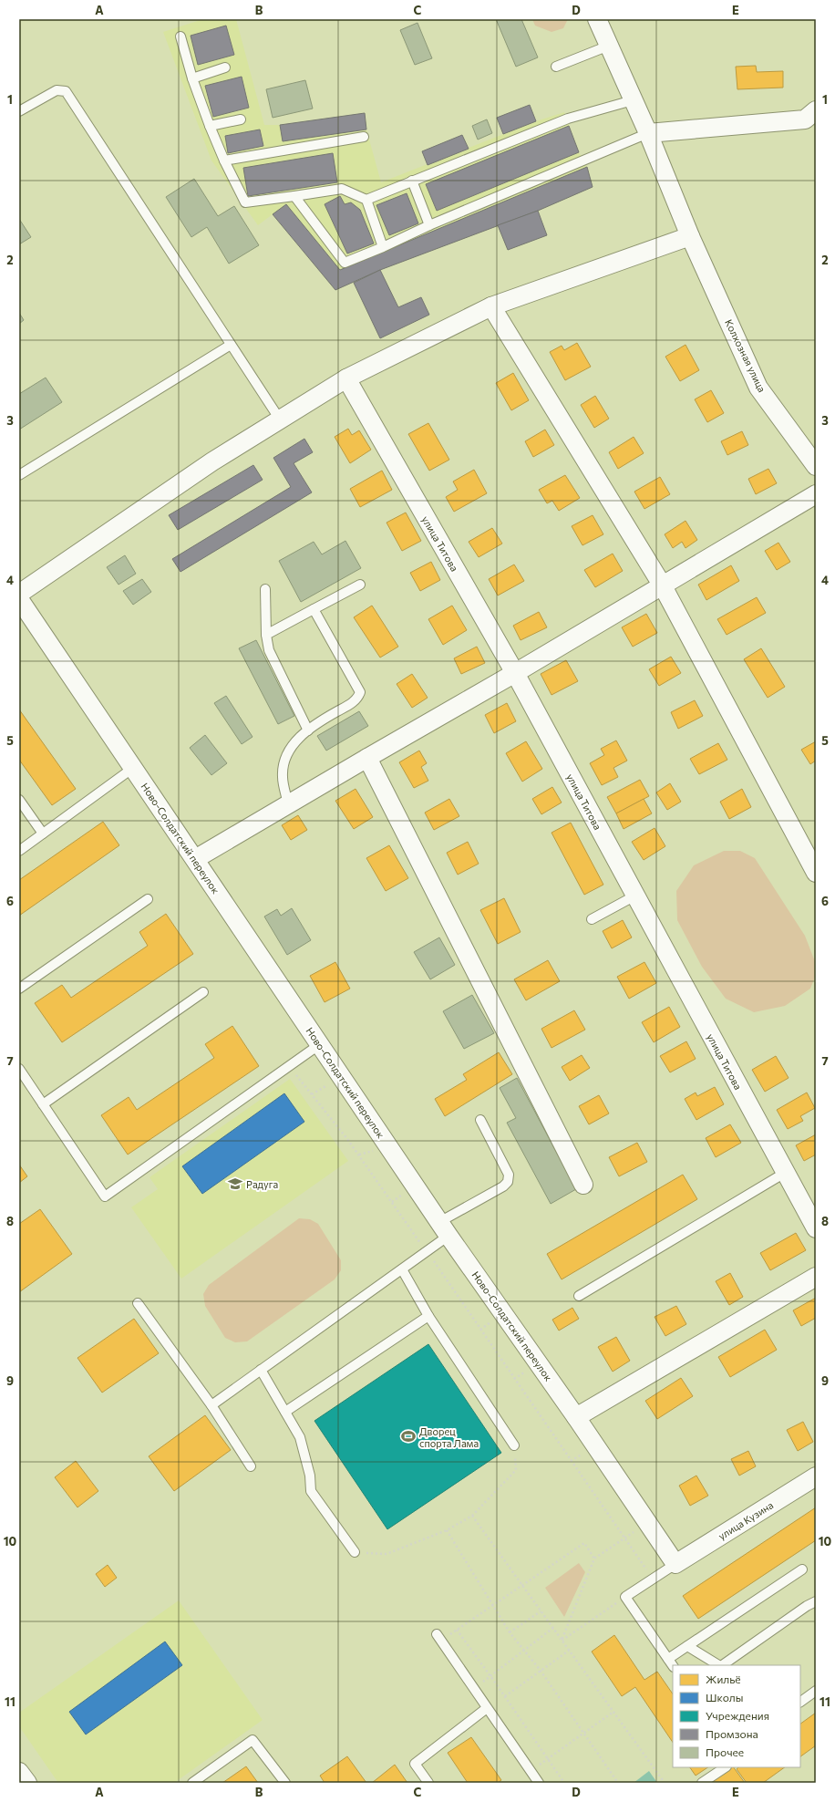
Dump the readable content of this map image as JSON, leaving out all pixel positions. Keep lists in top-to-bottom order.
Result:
{
  "streets": {
    "street": [
      "Колхозная улица",
      "улица Титова",
      "Ново-Солдатский переулок",
      "улица Кузина"
    ]
  },
  "crossings": [
    ["Ново-Солдатский переулок", "улица Кузина"]
  ],
  "places": {
    "school or university": ["Радуга"],
    "sports": ["Дворец спорта Лама"]
  },
  "legend": [
    "Жильё",
    "Школы",
    "Учреждения",
    "Промзона",
    "Прочее"
  ],
  "grid": {
    "columns": [
      "A",
      "B",
      "C",
      "D",
      "E"
    ],
    "rows": [
      "1",
      "2",
      "3",
      "4",
      "5",
      "6",
      "7",
      "8",
      "9",
      "10",
      "11"
    ]
  }
}
